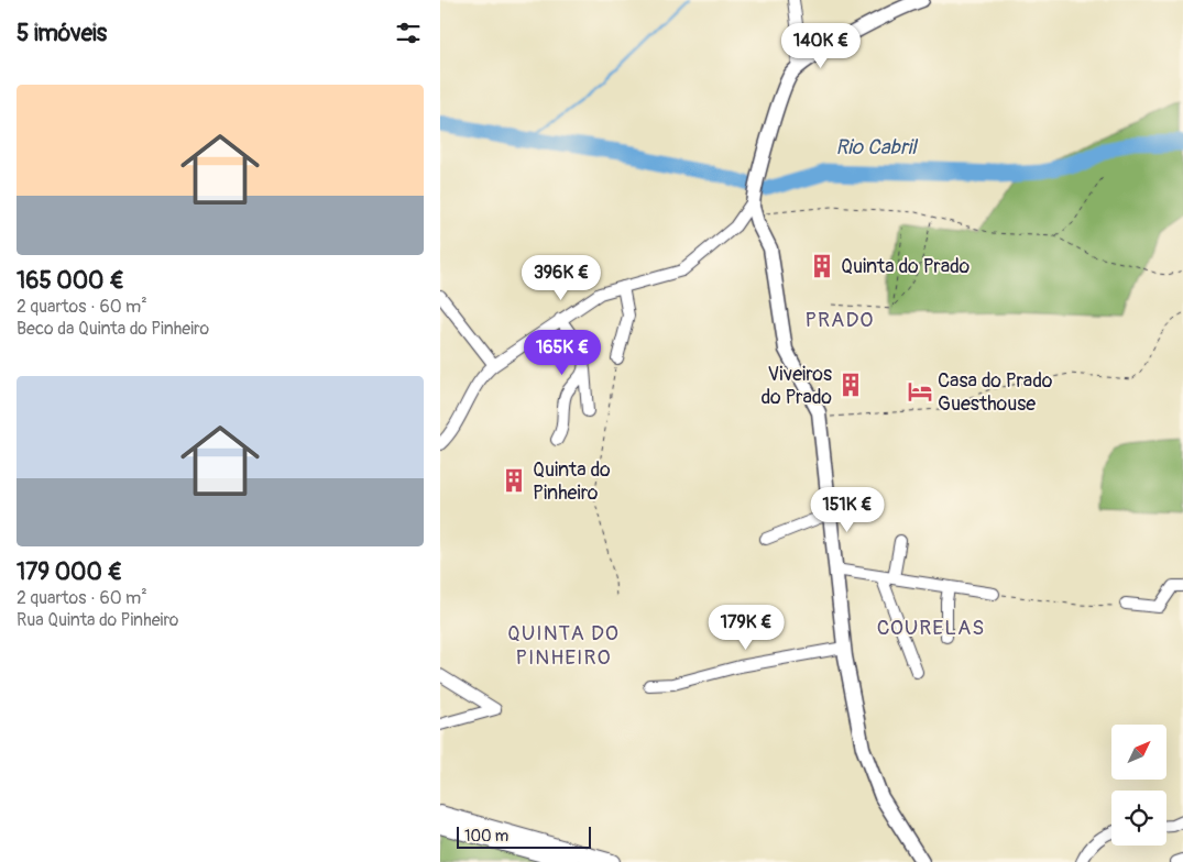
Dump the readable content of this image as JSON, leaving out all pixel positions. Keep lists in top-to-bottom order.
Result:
{
  "districts": ["PRADO", "COURELAS", "QUINTA DO PINHEIRO"],
  "water": ["Rio Cabril"],
  "places": {
    "building": ["Quinta do Prado", "Viveiros do Prado", "Quinta do Pinheiro"],
    "hotel": ["Casa do Prado Guesthouse"]
  },
  "scale_bar": "100 m",
  "north": "top right",
  "page": {
    "heading": "5 imóveis",
    "price": [
      "140K €",
      "396K €",
      "165K €",
      "151K €",
      "179K €"
    ],
    "list": [
      {
        "name": "165 000 €",
        "note": "2 quartos · 60 m² · Beco da Quinta do Pinheiro"
      },
      {
        "name": "179 000 €",
        "note": "2 quartos · 60 m² · Rua Quinta do Pinheiro"
      }
    ],
    "scale": "100 m"
  }
}
